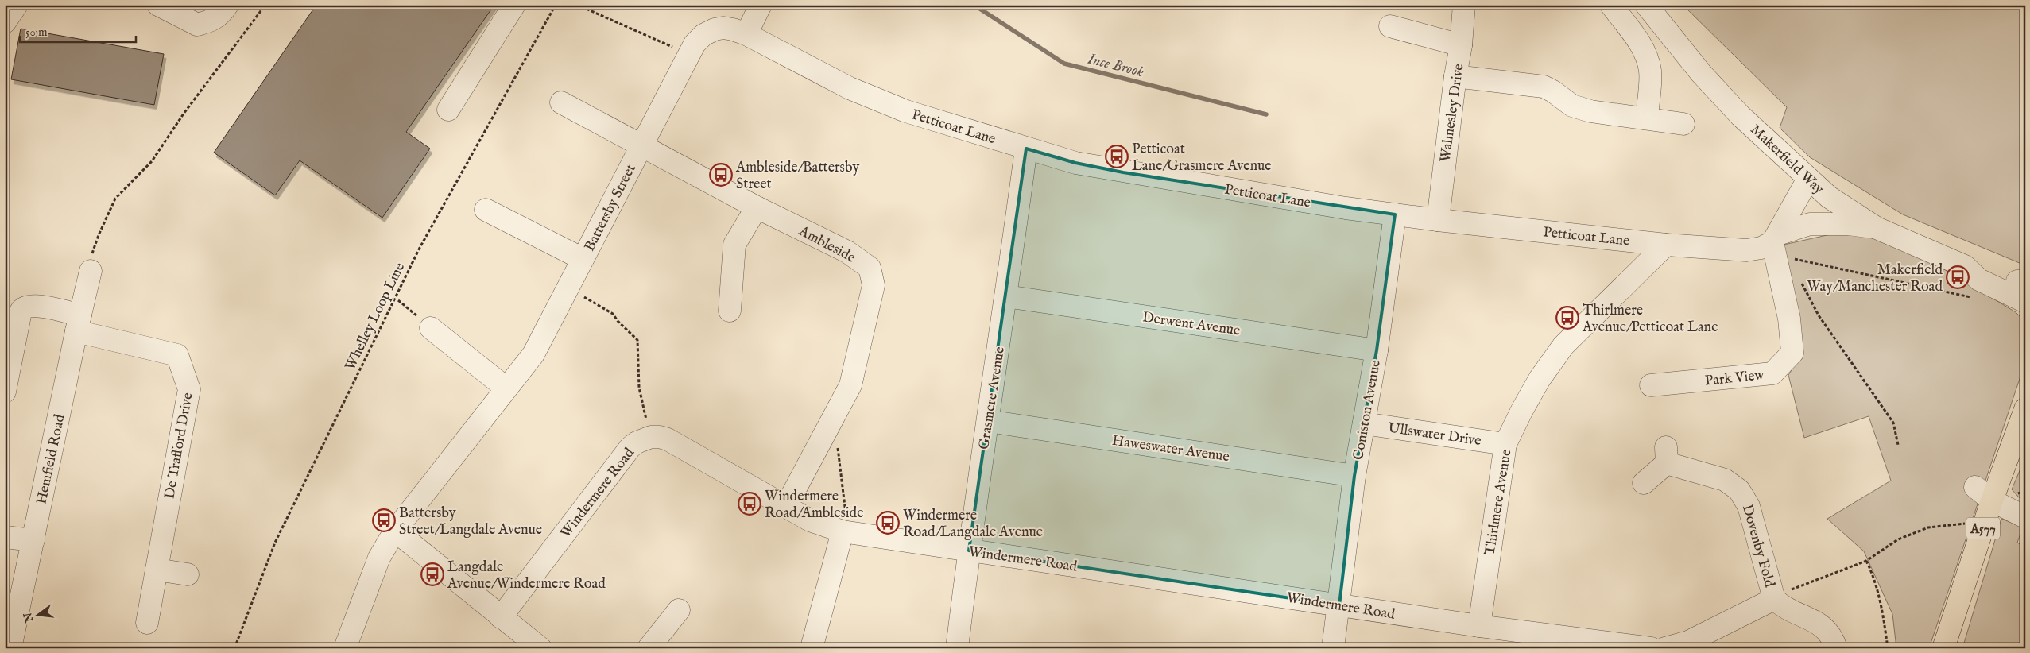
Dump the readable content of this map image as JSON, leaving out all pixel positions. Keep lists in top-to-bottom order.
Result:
{
  "streets": {
    "highway": ["A577"],
    "street": [
      "Walmesley Drive",
      "Petticoat Lane",
      "Makerfield Way",
      "Battersby Street",
      "Ambleside",
      "Derwent Avenue",
      "Park View",
      "Grasmere Avenue",
      "Coniston Avenue",
      "Ullswater Drive",
      "De Trafford Drive",
      "Haweswater Avenue",
      "Hemfield Road",
      "Windermere Road",
      "Thirlmere Avenue",
      "Dovenby Fold"
    ],
    "path": ["Whelley Loop Line"]
  },
  "crossings": [
    ["Walmesley Drive", "Petticoat Lane"],
    ["Petticoat Lane", "Makerfield Way"],
    ["Petticoat Lane", "Battersby Street"],
    ["Petticoat Lane", "Park View"],
    ["Petticoat Lane", "Grasmere Avenue"],
    ["Petticoat Lane", "Coniston Avenue"],
    ["Petticoat Lane", "Thirlmere Avenue"],
    ["Battersby Street", "Ambleside"],
    ["Ambleside", "Windermere Road"],
    ["Derwent Avenue", "Grasmere Avenue"],
    ["Derwent Avenue", "Coniston Avenue"],
    ["Grasmere Avenue", "Haweswater Avenue"],
    ["Grasmere Avenue", "Windermere Road"],
    ["Coniston Avenue", "Ullswater Drive"],
    ["Coniston Avenue", "Haweswater Avenue"],
    ["Coniston Avenue", "Windermere Road"],
    ["Ullswater Drive", "Thirlmere Avenue"],
    ["De Trafford Drive", "Hemfield Road"],
    ["Windermere Road", "Thirlmere Avenue"]
  ],
  "water": ["Ince Brook"],
  "places": {
    "bus stop": [
      "Petticoat Lane/Grasmere Avenue",
      "Ambleside/Battersby Street",
      "Makerfield Way/Manchester Road",
      "Thirlmere Avenue/Petticoat Lane",
      "Windermere Road/Ambleside",
      "Battersby Street/Langdale Avenue",
      "Windermere Road/Langdale Avenue",
      "Langdale Avenue/Windermere Road"
    ]
  },
  "scale_bar": "50 m",
  "north": "left"
}
